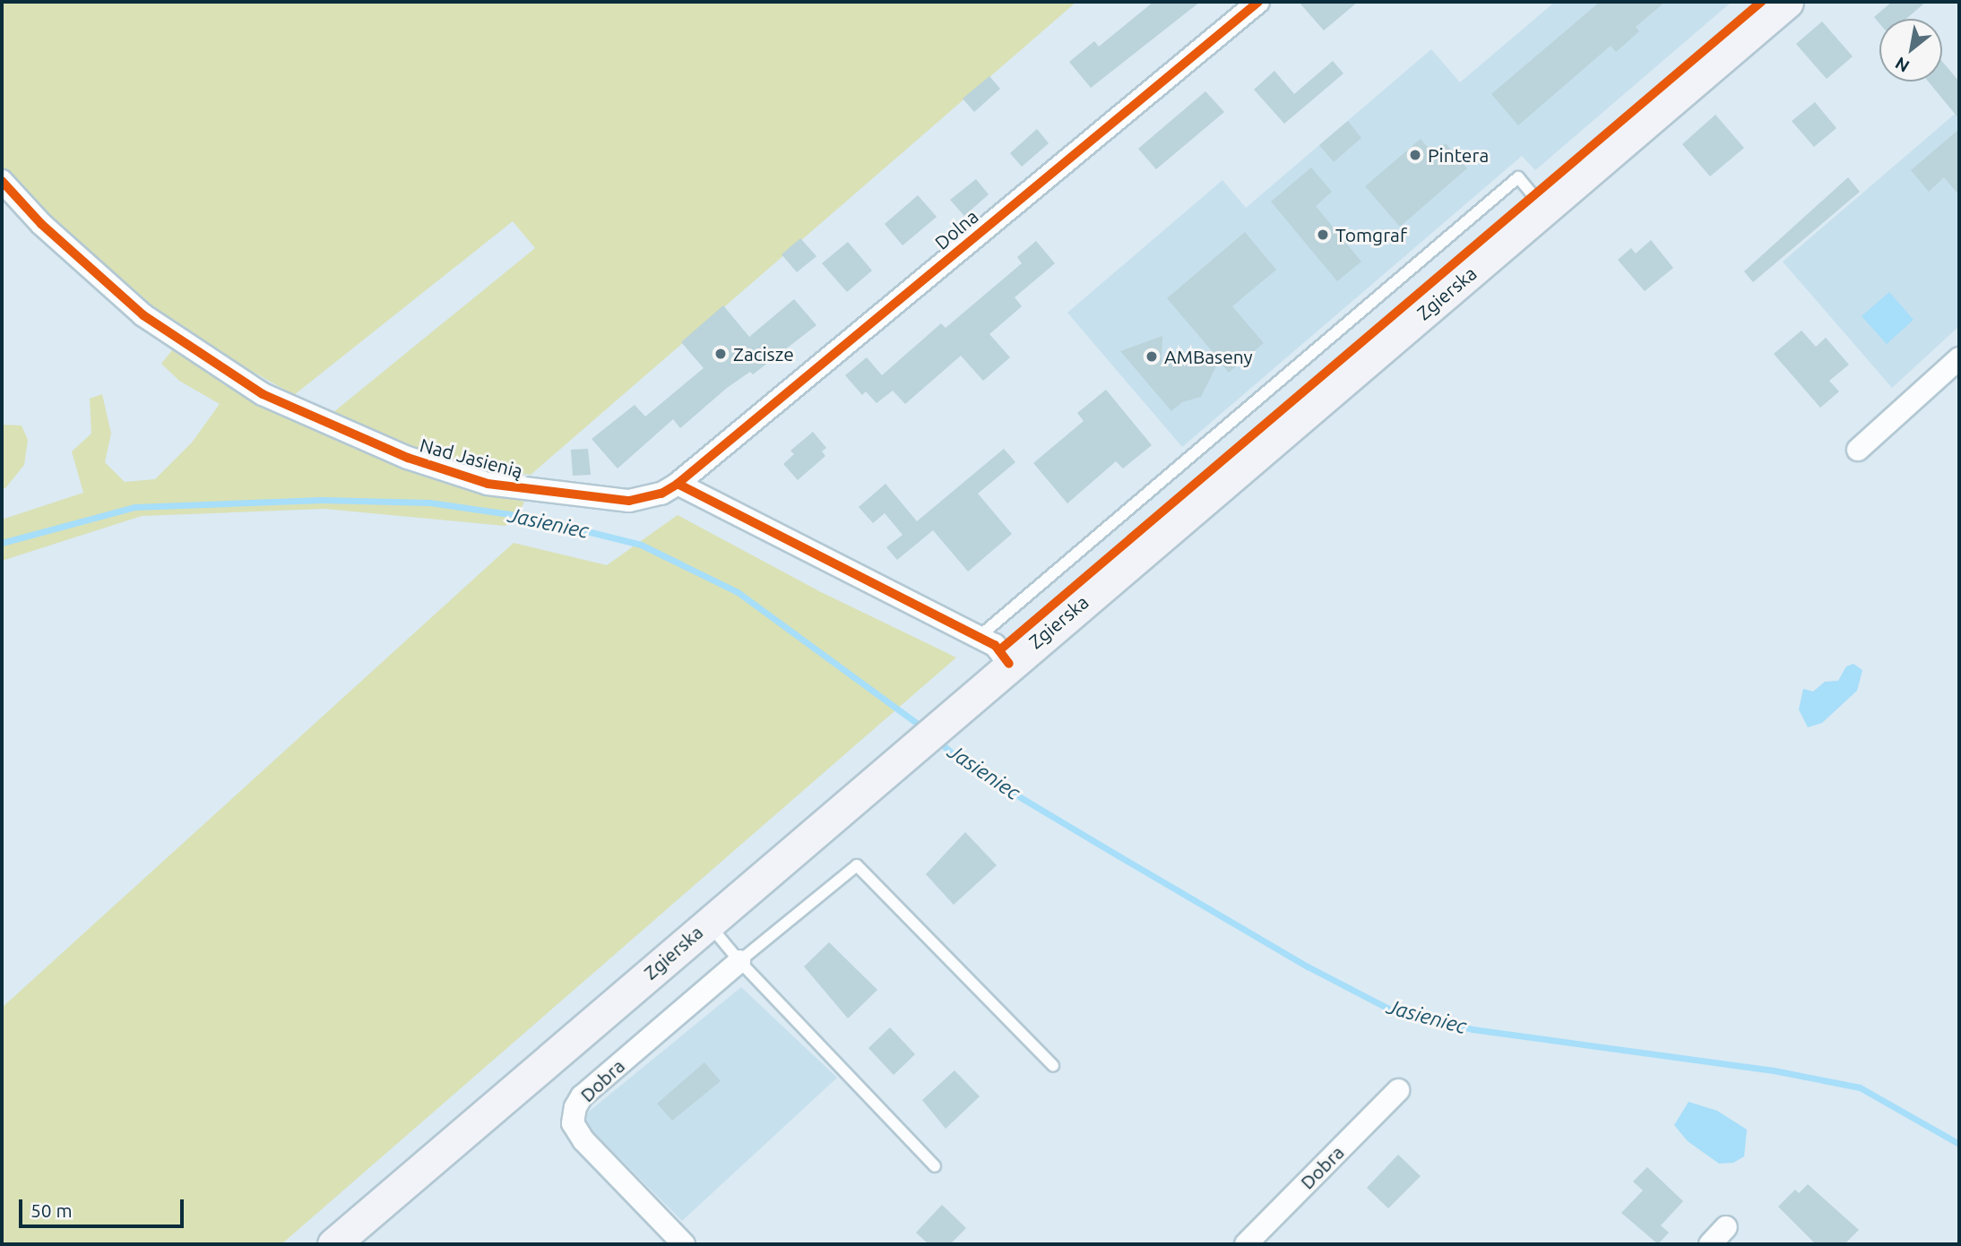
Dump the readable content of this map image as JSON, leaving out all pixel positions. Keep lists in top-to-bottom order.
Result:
{
  "streets": {
    "main road": ["Zgierska"],
    "street": ["Dolna", "Nad Jasienią", "Dobra"]
  },
  "crossings": [
    ["Dolna", "Nad Jasienią"]
  ],
  "water": ["Jasieniec"],
  "places": [
    "Pintera",
    "Tomgraf",
    "Zacisze",
    "AMBaseny"
  ],
  "scale_bar": "50 m",
  "north": "bottom left"
}
